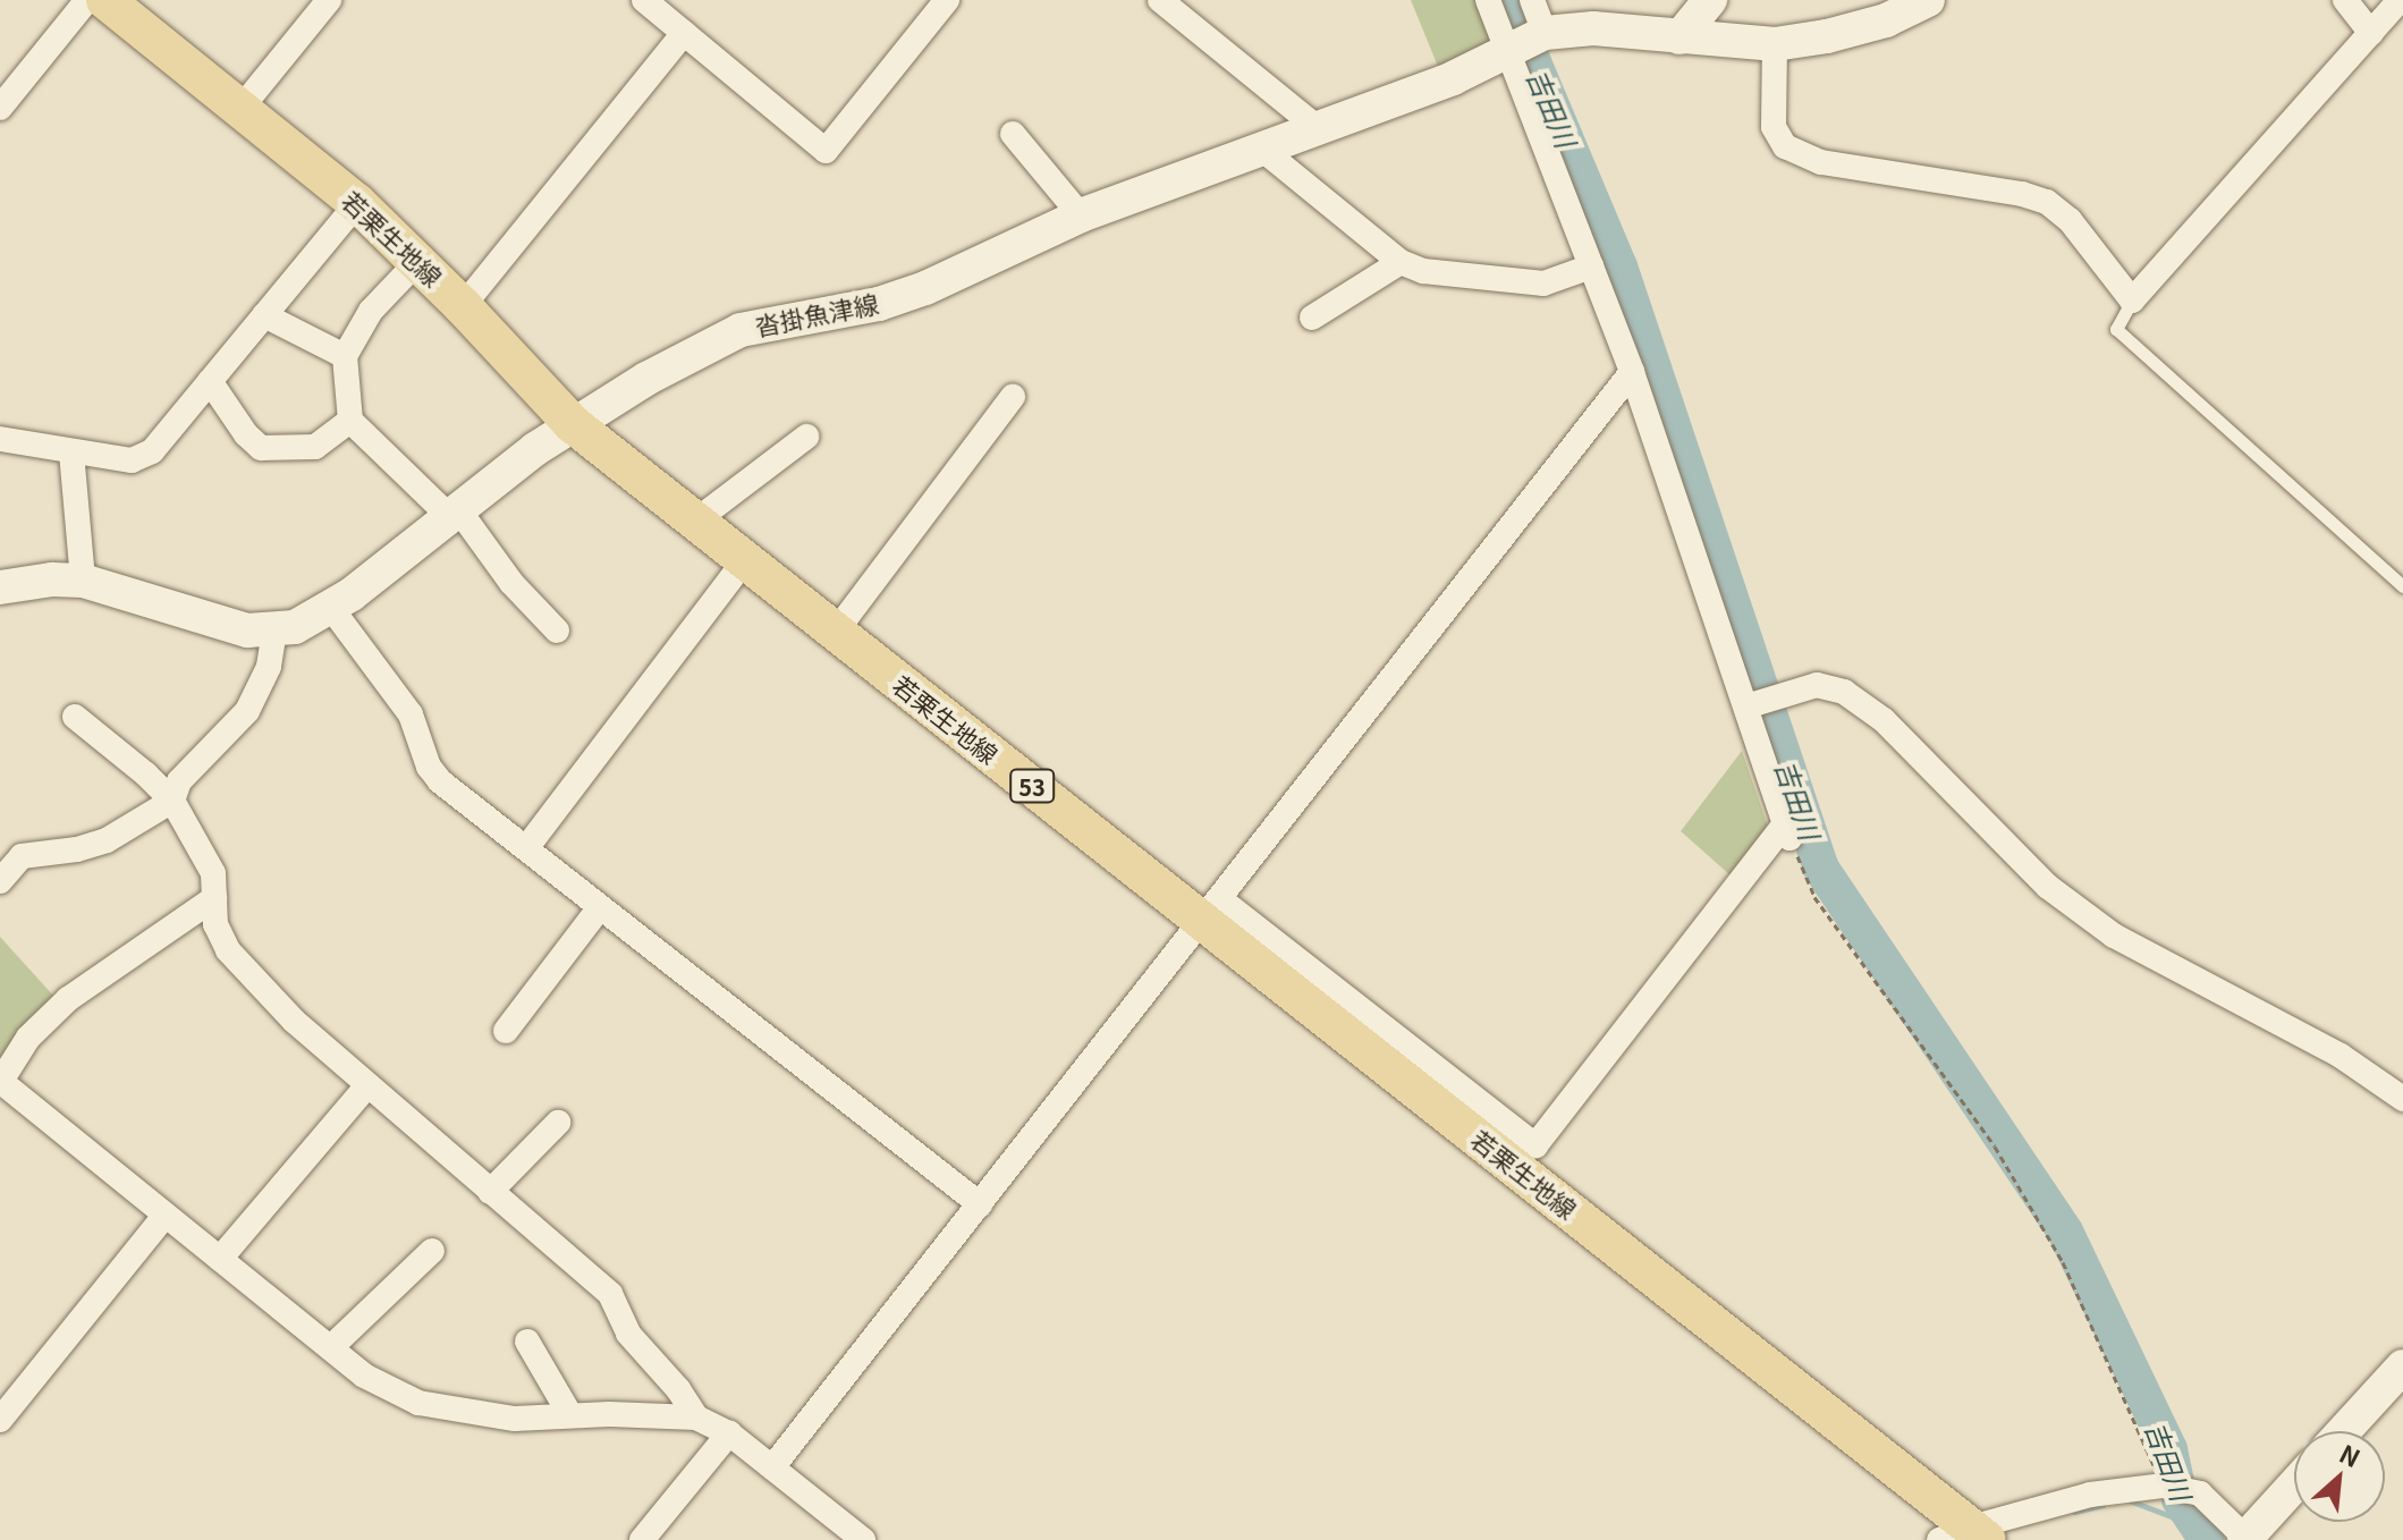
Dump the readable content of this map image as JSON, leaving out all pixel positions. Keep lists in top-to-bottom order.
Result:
{
  "streets": {
    "main road": ["若栗生地線", "沓掛魚津線", "53"]
  },
  "crossings": [
    ["若栗生地線", "沓掛魚津線"]
  ],
  "water": ["吉田川"],
  "north": "top right"
}
